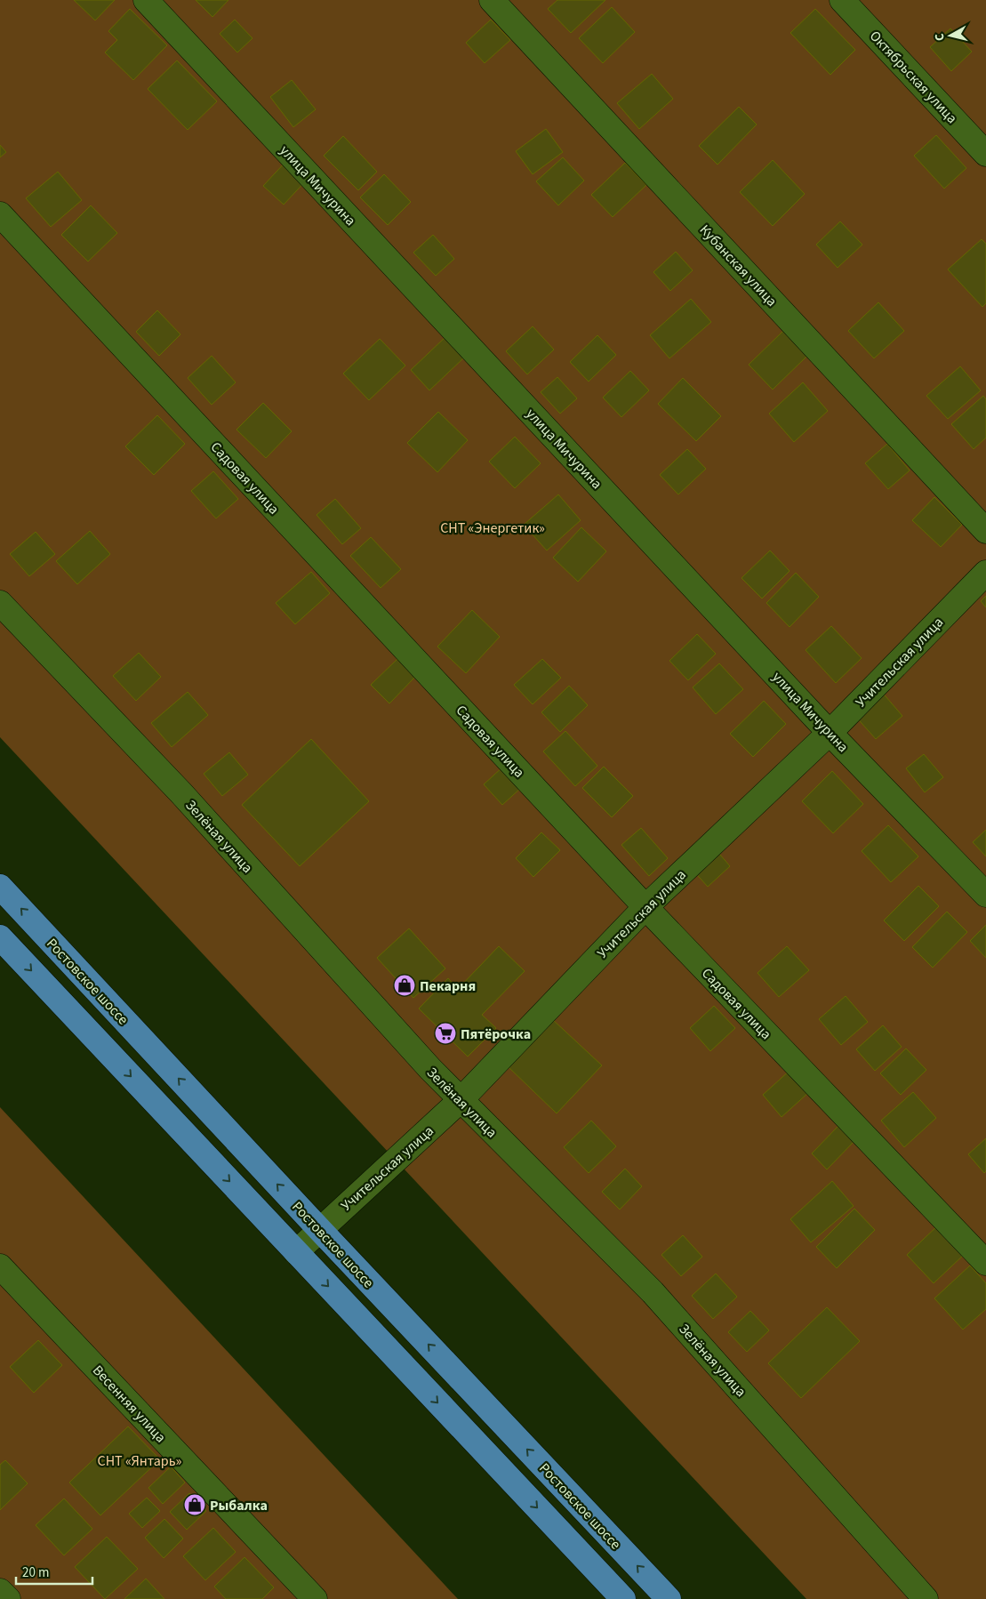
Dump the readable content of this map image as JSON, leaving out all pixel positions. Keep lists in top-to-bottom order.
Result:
{
  "streets": {
    "highway": ["Ростовское шоссе"],
    "street": [
      "Октябрьская улица",
      "улица Мичурина",
      "Кубанская улица",
      "Садовая улица",
      "Учительская улица",
      "Зелёная улица",
      "Весенняя улица"
    ]
  },
  "crossings": [
    ["улица Мичурина", "Учительская улица"],
    ["Садовая улица", "Учительская улица"],
    ["Учительская улица", "Зелёная улица"],
    ["Учительская улица", "Ростовское шоссе"]
  ],
  "parks": ["СНТ «Энергетик»", "СНТ «Янтарь»"],
  "places": {
    "shop": ["Пекарня", "Рыбалка"],
    "supermarket": ["Пятёрочка"]
  },
  "scale_bar": "20 m",
  "north": "left"
}
